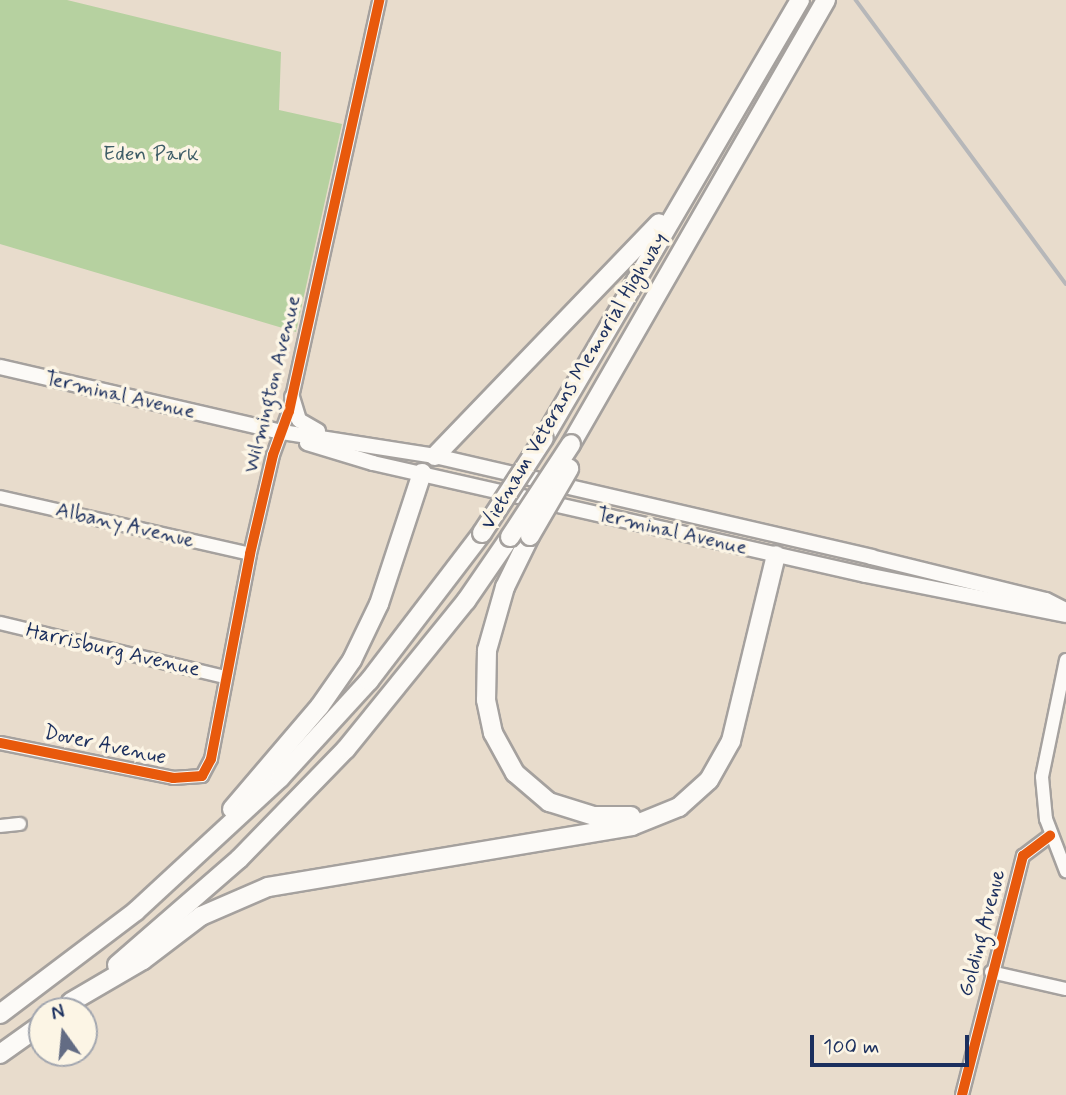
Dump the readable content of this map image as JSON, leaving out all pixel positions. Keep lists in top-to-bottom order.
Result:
{
  "streets": {
    "highway": ["Vietnam Veterans Memorial Highway"],
    "main road": ["Terminal Avenue"],
    "street": [
      "Wilmington Avenue",
      "Albany Avenue",
      "Harrisburg Avenue",
      "Dover Avenue",
      "Golding Avenue"
    ]
  },
  "crossings": [
    ["Wilmington Avenue", "Terminal Avenue"],
    ["Wilmington Avenue", "Albany Avenue"],
    ["Wilmington Avenue", "Harrisburg Avenue"],
    ["Wilmington Avenue", "Dover Avenue"]
  ],
  "parks": ["Eden Park"],
  "scale_bar": "100 m",
  "north": "top"
}
